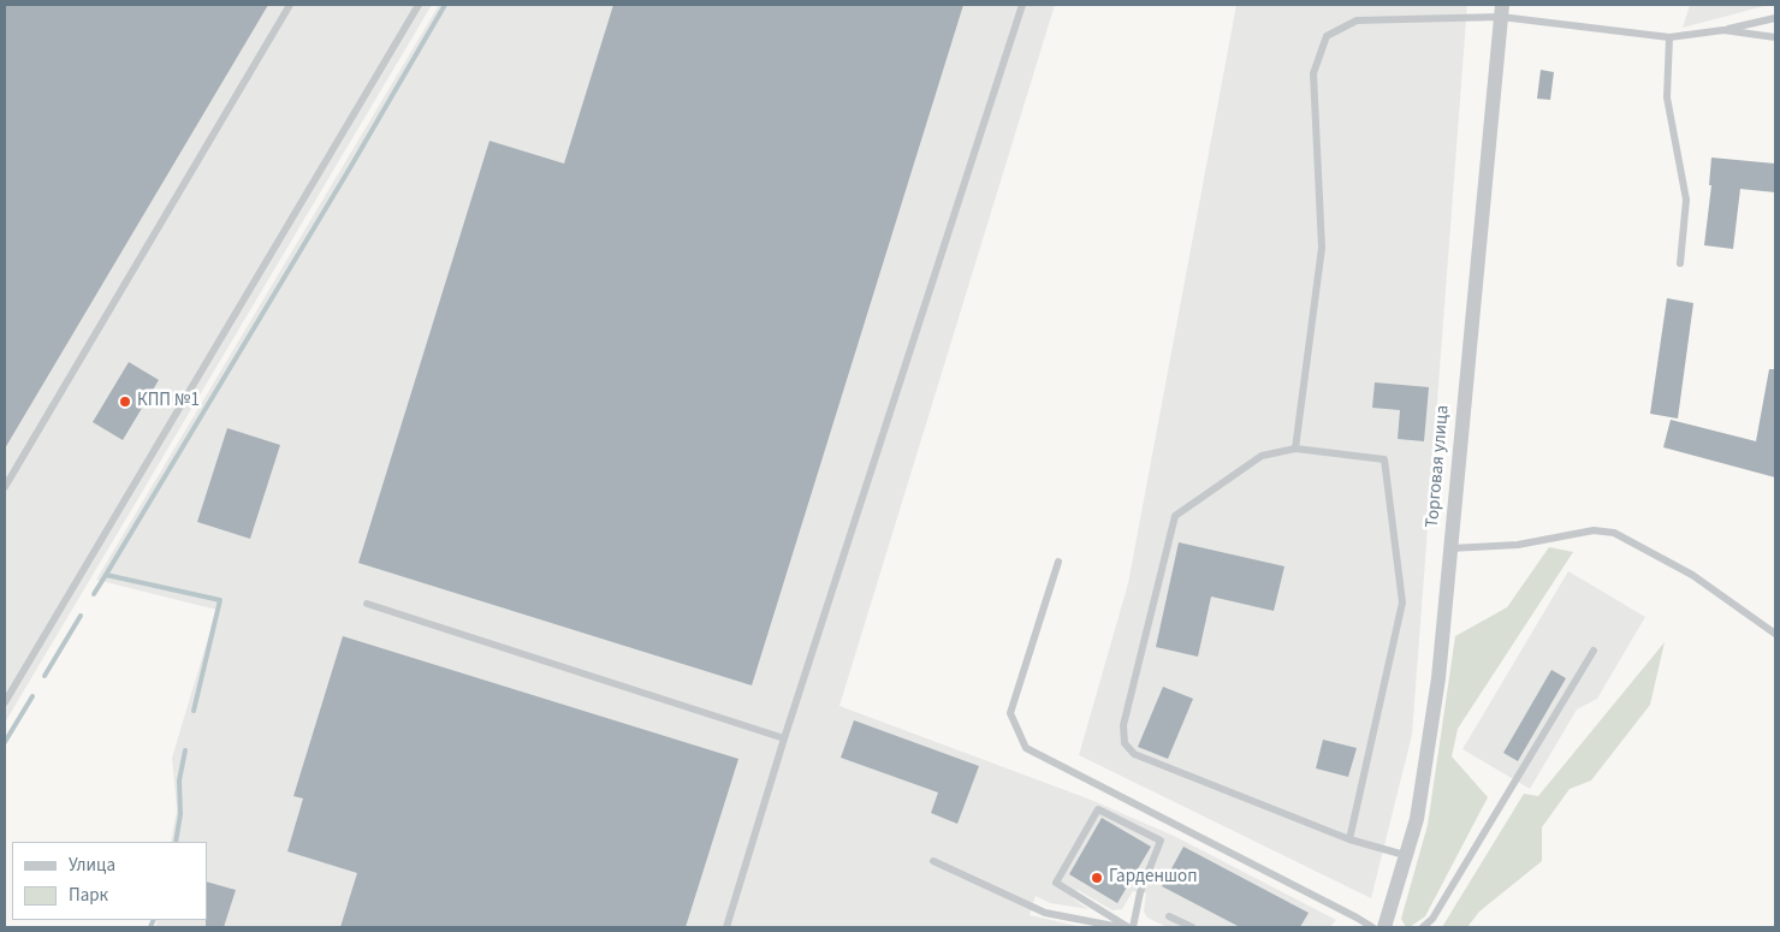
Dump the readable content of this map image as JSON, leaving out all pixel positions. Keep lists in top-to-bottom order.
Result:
{
  "streets": {
    "street": ["Торговая улица"]
  },
  "places": ["КПП №1", "Гарденшоп"],
  "legend": ["Улица", "Парк"]
}
